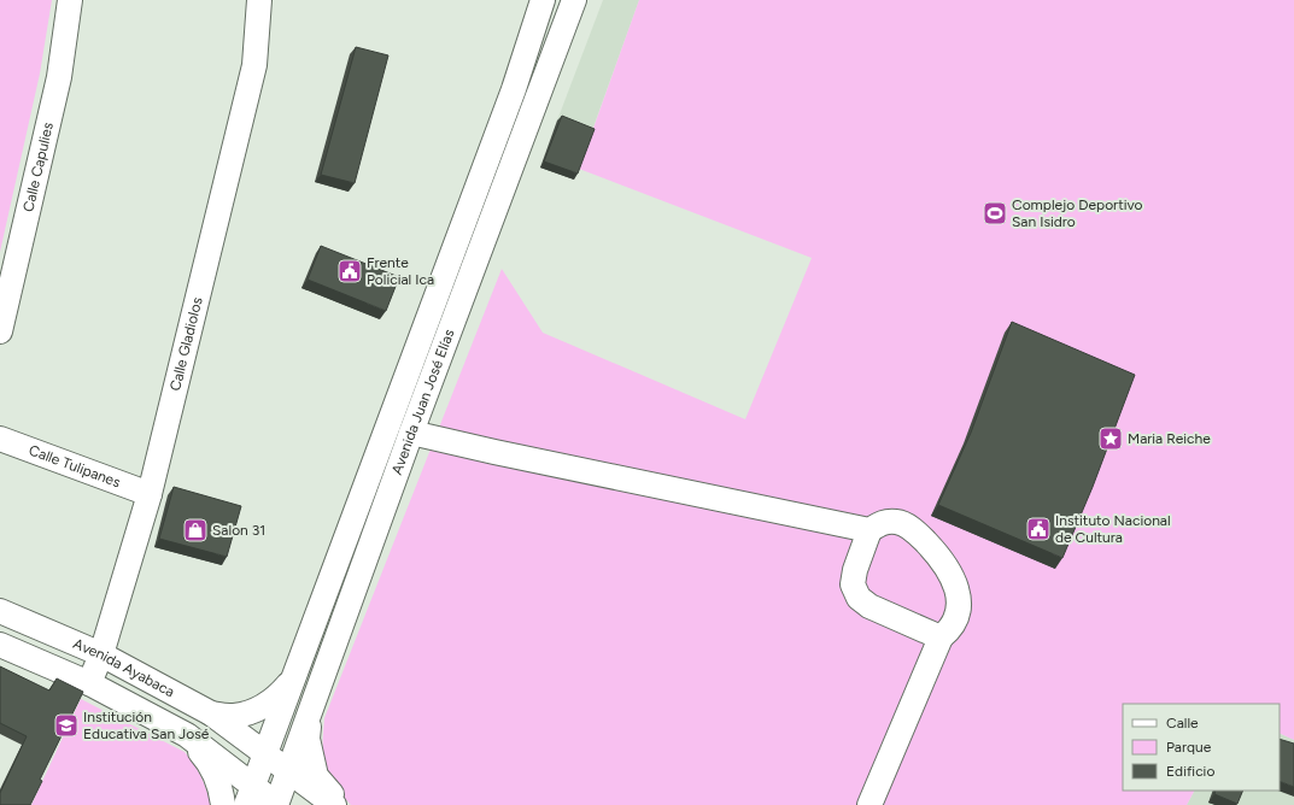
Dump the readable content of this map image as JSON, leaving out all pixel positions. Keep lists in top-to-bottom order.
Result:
{
  "streets": {
    "street": [
      "Calle Capulies",
      "Calle Gladiolos",
      "Avenida Juan José Elías",
      "Calle Tulipanes",
      "Avenida Ayabaca"
    ]
  },
  "crossings": [
    ["Calle Gladiolos", "Calle Tulipanes"],
    ["Calle Gladiolos", "Avenida Ayabaca"],
    ["Avenida Juan José Elías", "Avenida Ayabaca"]
  ],
  "places": {
    "sports": ["Complejo Deportivo San Isidro"],
    "public building": ["Frente Policial Ica", "Instituto Nacional de Cultura"],
    "place": ["Maria Reiche"],
    "shop": ["Salon 31"],
    "school or university": ["Institución Educativa San José"]
  },
  "legend": ["Calle", "Parque", "Edificio"]
}
